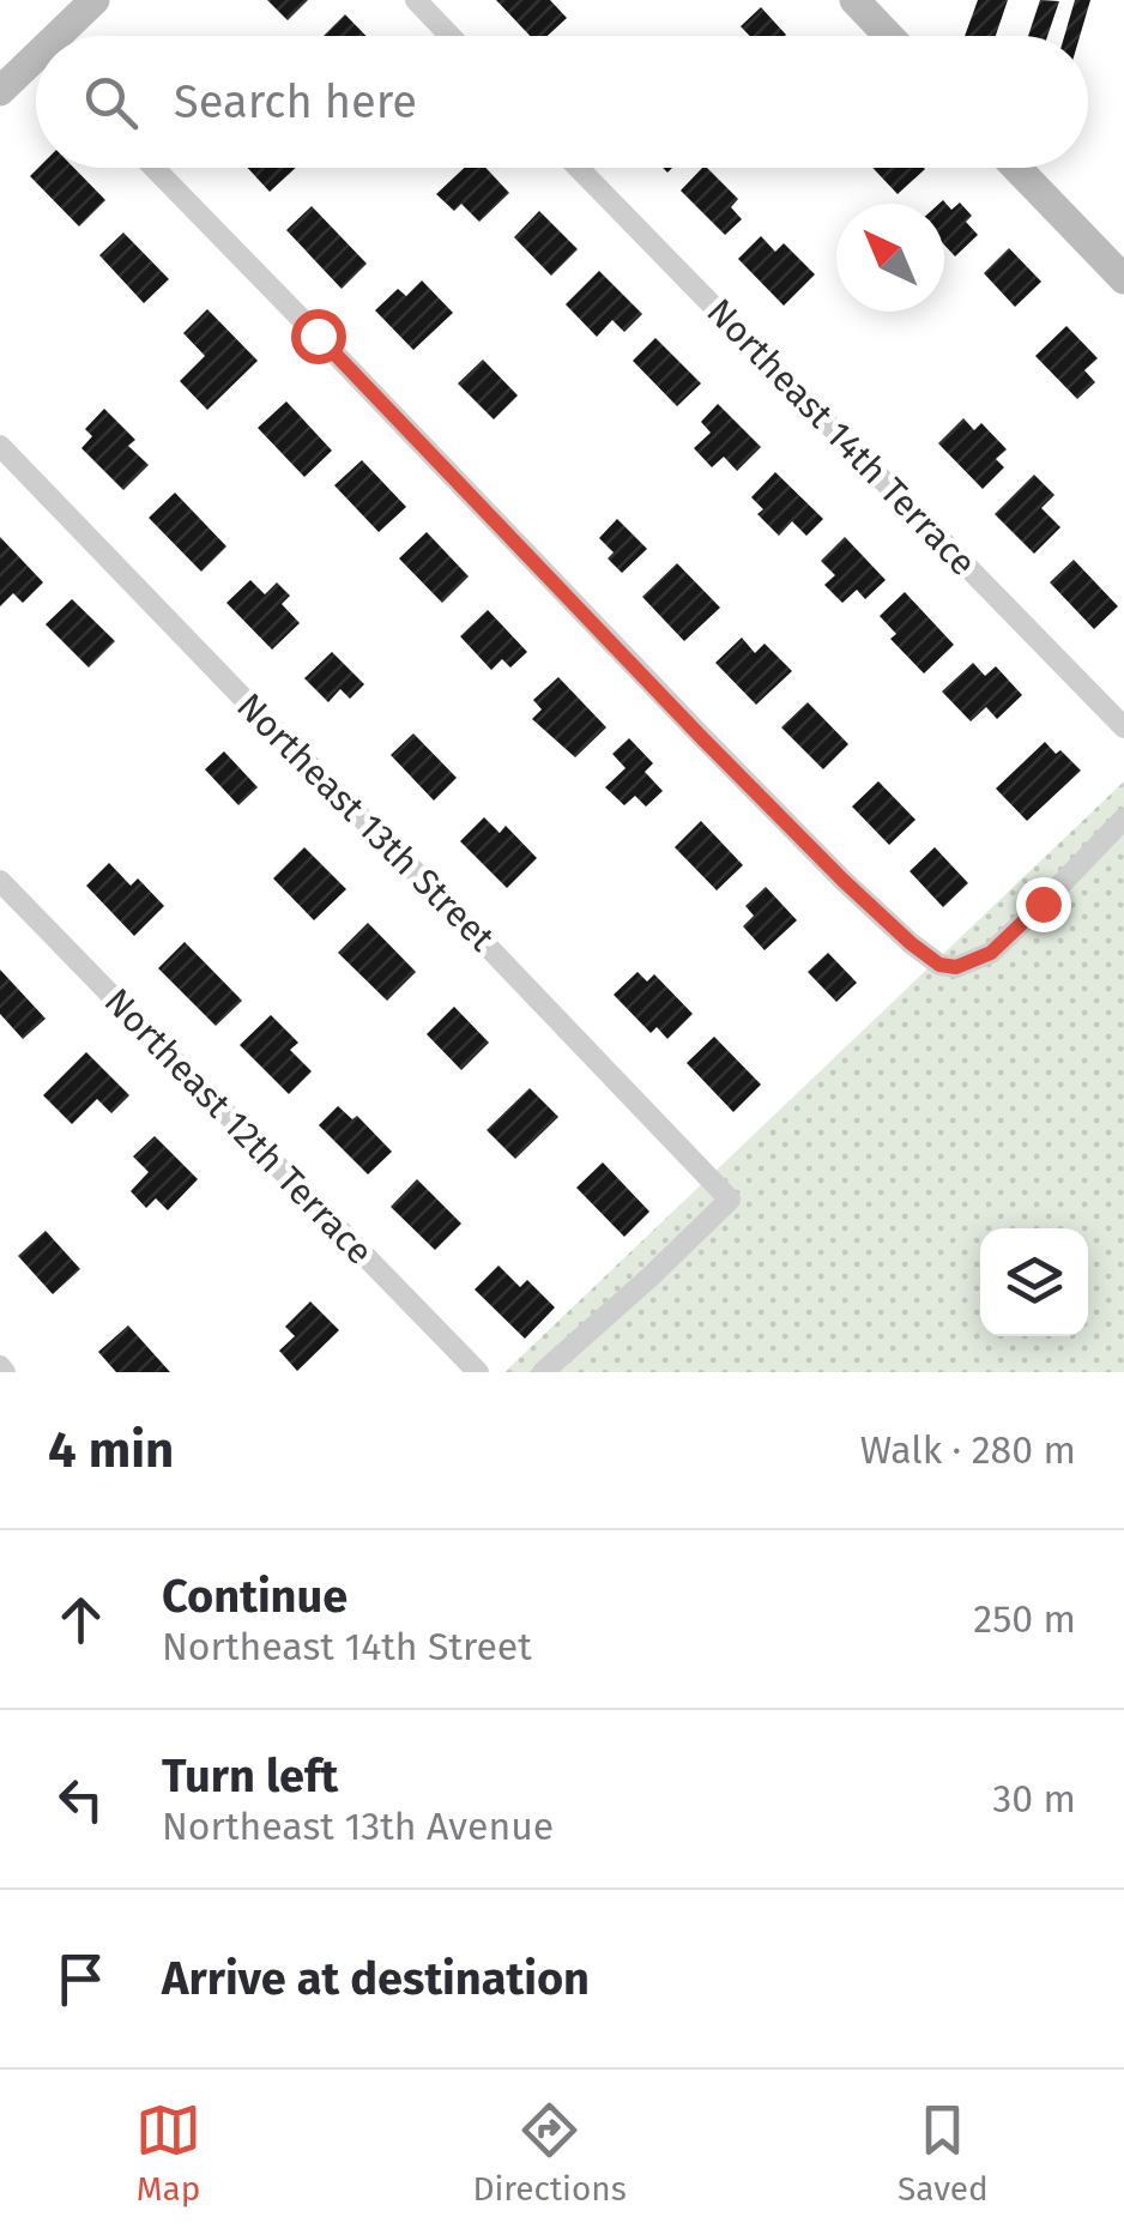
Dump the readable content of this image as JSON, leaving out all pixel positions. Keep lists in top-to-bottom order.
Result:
{
  "streets": {
    "street": ["Northeast 14th Terrace", "Northeast 13th Street", "Northeast 12th Terrace"]
  },
  "north": "top left",
  "page": {
    "search": "Search here",
    "heading": ["4 min", "Walk · 280 m"],
    "list": [
      ["Continue", "Northeast 14th Street", "250 m"],
      ["Turn left", "Northeast 13th Avenue", "30 m"],
      "Arrive at destination"
    ],
    "nav": ["Map", "Directions", "Saved"]
  }
}
